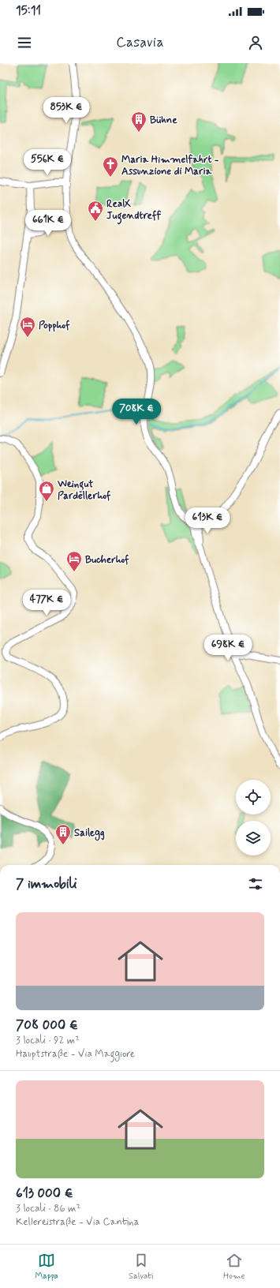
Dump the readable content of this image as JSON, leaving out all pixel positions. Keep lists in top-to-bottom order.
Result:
{
  "places": {
    "building": ["Bühne", "Sailegg"],
    "church": ["Maria Himmelfahrt - Assunzione di Maria"],
    "public building": ["RealX Jugendtreff"],
    "hotel": ["Popphof", "Bucherhof"],
    "shop": ["Weingut Pardellerhof"]
  },
  "page": {
    "status": "15:11",
    "header": "Casavia",
    "price": [
      "853K €",
      "556K €",
      "661K €",
      "708K €",
      "613K €",
      "477K €",
      "698K €"
    ],
    "heading": "7 immobili",
    "list": [
      {
        "name": "708 000 €",
        "note": "3 locali · 92 m² · Hauptstraße - Via Maggiore"
      },
      {
        "name": "613 000 €",
        "note": "3 locali · 86 m² · Kellereistraße - Via Cantina"
      }
    ],
    "tabs": ["Mappa", "Salvati", "Home"]
  }
}
